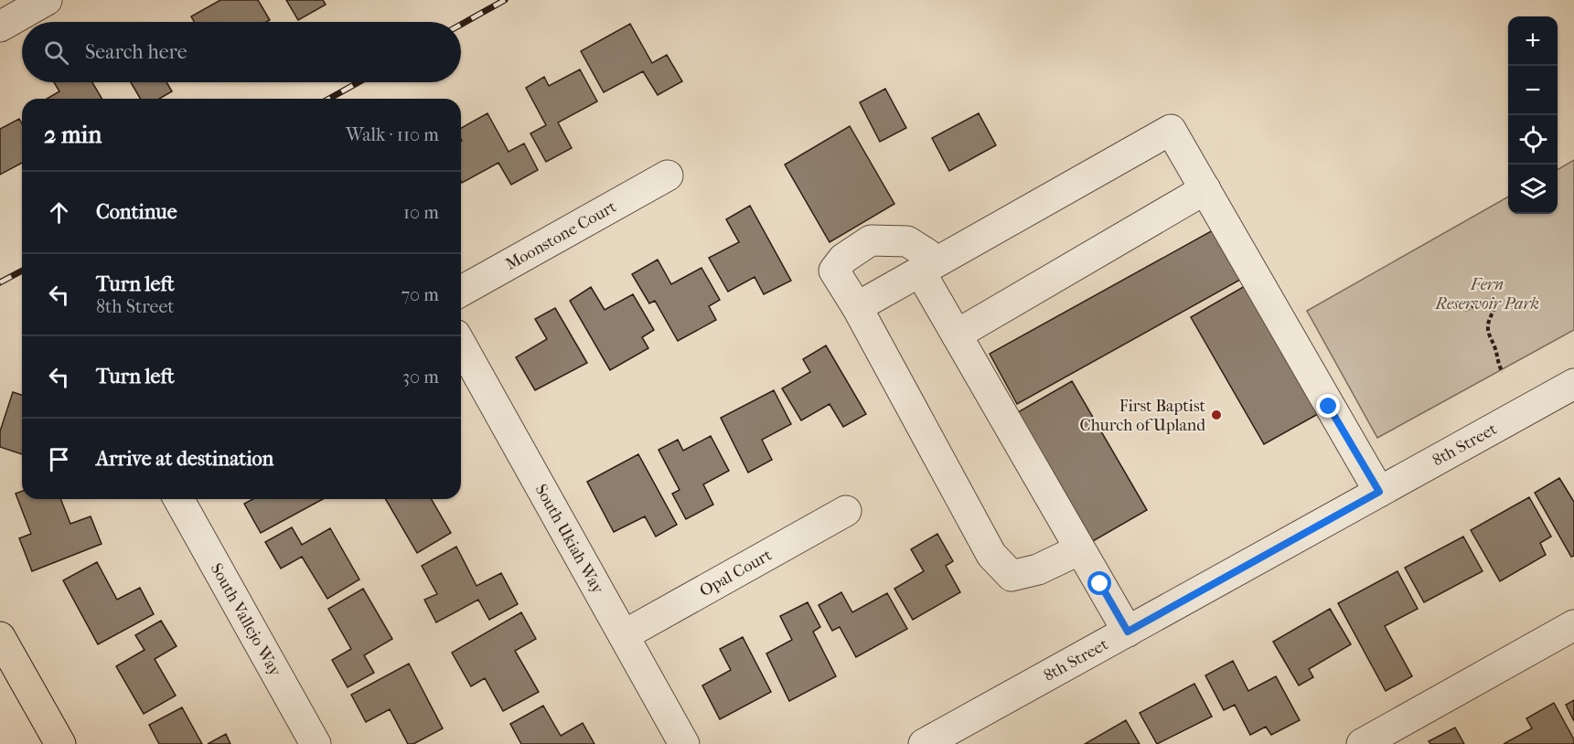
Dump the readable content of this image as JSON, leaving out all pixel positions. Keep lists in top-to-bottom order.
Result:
{
  "streets": {
    "street": [
      "Moonstone Court",
      "8th Street",
      "South Ukiah Way",
      "Opal Court",
      "South Vallejo Way"
    ]
  },
  "crossings": [
    ["South Ukiah Way", "Opal Court"]
  ],
  "parks": ["Fern Reservoir Park"],
  "places": ["First Baptist Church of Upland"],
  "page": {
    "map_buttons": ["+", "−"],
    "search": "Search here",
    "heading": ["2 min", "Walk · 110 m"],
    "list": [
      ["Continue", "10 m"],
      ["Turn left", "8th Street", "70 m"],
      ["Turn left", "30 m"],
      "Arrive at destination"
    ]
  }
}
